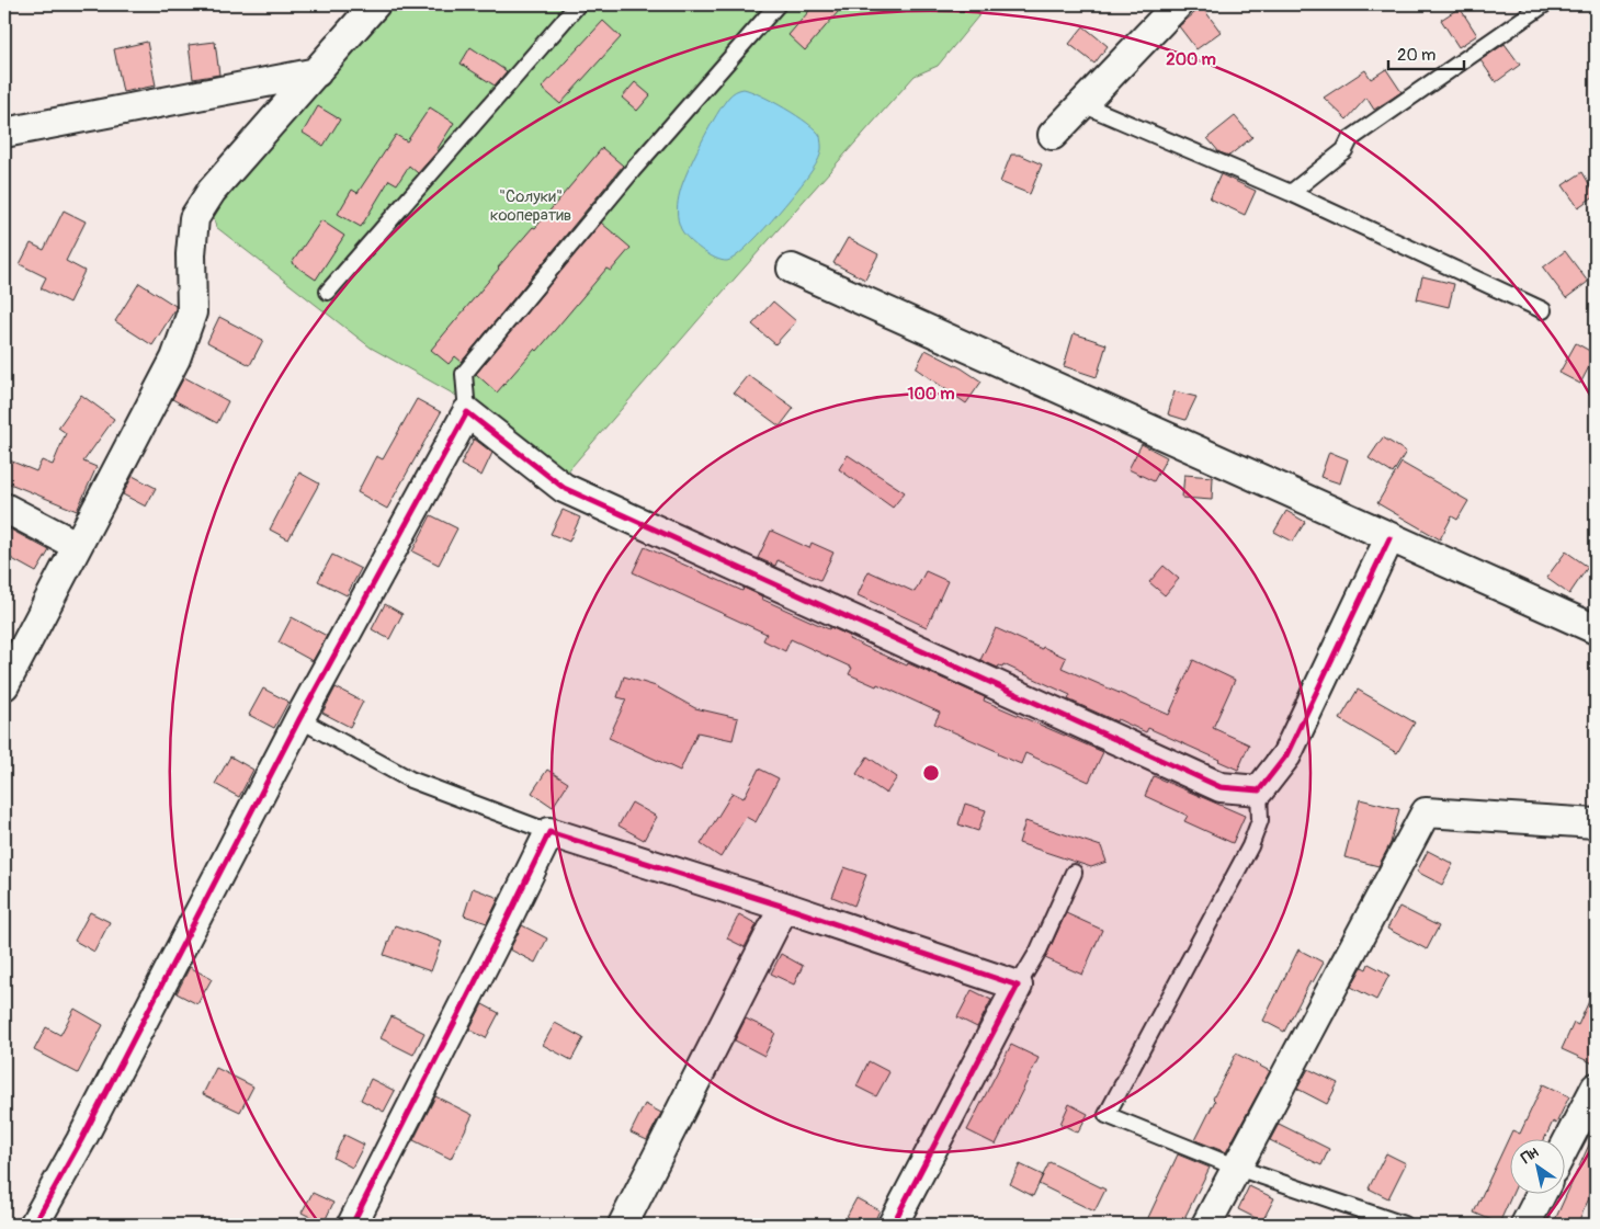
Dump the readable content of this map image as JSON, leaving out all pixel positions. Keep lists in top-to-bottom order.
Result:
{
  "parks": ["\"Солуки\" кооператив"],
  "scale_bar": "20 m",
  "north": "top left",
  "rings": ["200 m", "100 m"]
}
